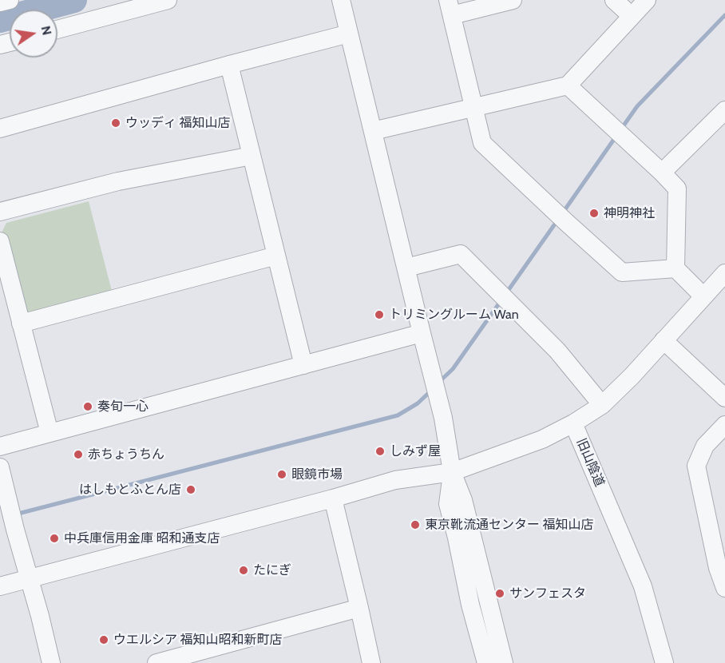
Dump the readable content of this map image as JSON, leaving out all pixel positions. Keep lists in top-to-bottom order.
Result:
{
  "streets": {
    "street": ["旧山陰道"]
  },
  "places": [
    "ウッディ 福知山店",
    "神明神社",
    "トリミングルーム Wan",
    "奏旬一心",
    "しみず屋",
    "赤ちょうちん",
    "眼鏡市場",
    "はしもとふとん店",
    "東京靴流通センター 福知山店",
    "中兵庫信用金庫 昭和通支店",
    "たにぎ",
    "サンフェスタ",
    "ウエルシア 福知山昭和新町店"
  ],
  "north": "right"
}
